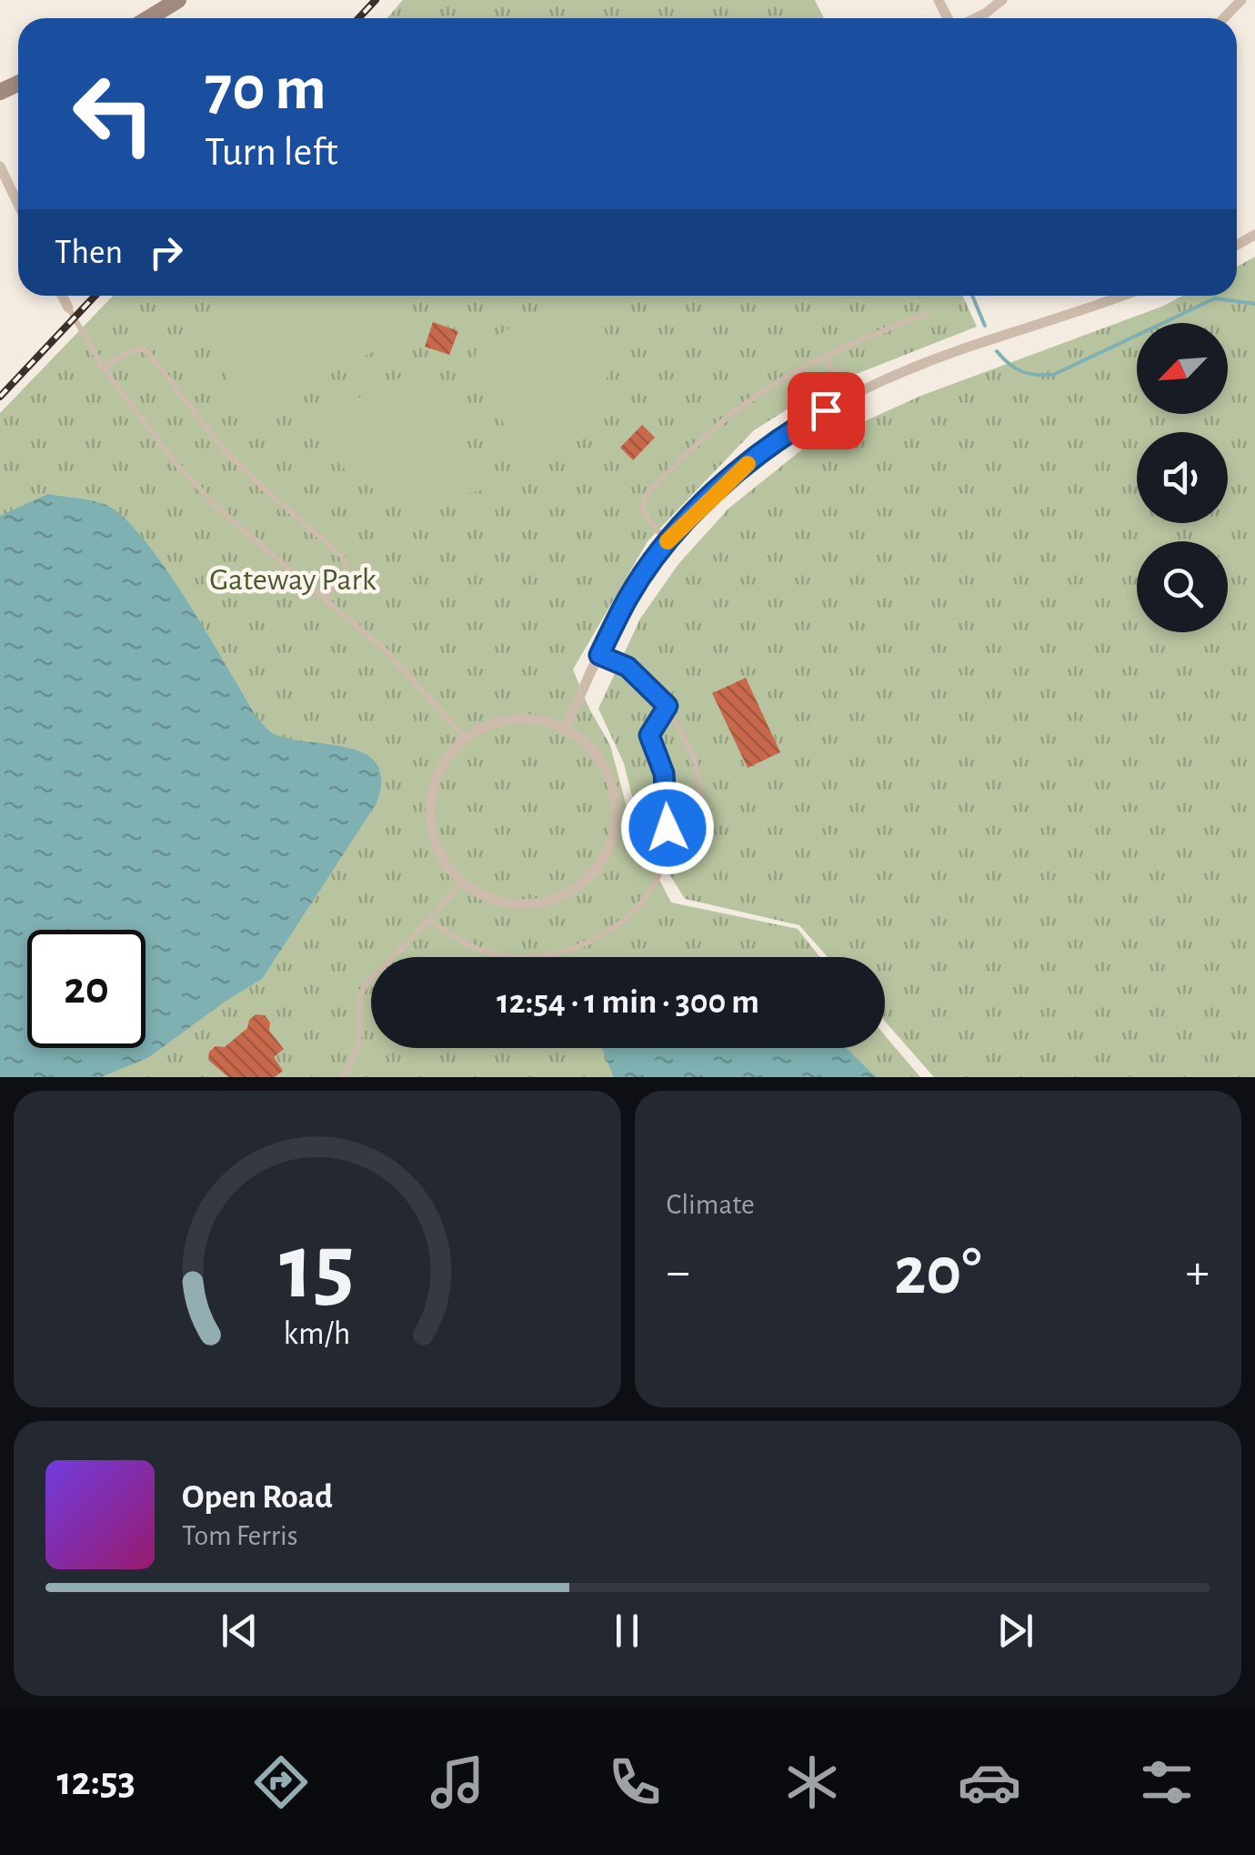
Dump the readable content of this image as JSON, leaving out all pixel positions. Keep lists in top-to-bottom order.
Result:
{
  "parks": ["Gateway Park"],
  "north": "bottom left",
  "page": {
    "turn": ["70 m", "Turn left"],
    "then": "Then",
    "limit": "20",
    "trip": "12:54 · 1 min · 300 m",
    "tile": "Climate",
    "heat": ["−", "20°", "+"],
    "song": ["Open Road", "Tom Ferris"],
    "tabs": "12:53",
    "gauge": ["15", "km/h"]
  }
}
